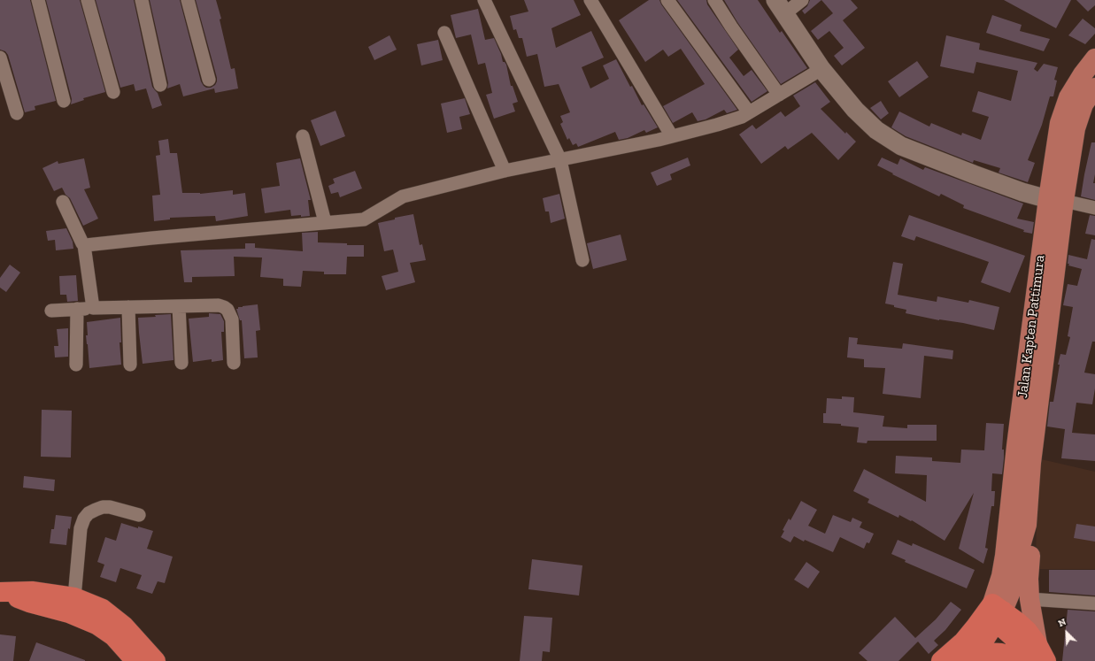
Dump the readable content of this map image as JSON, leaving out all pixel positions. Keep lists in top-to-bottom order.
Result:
{
  "streets": {
    "main road": ["Jalan Kapten Pattimura"]
  },
  "north": "top left"
}
